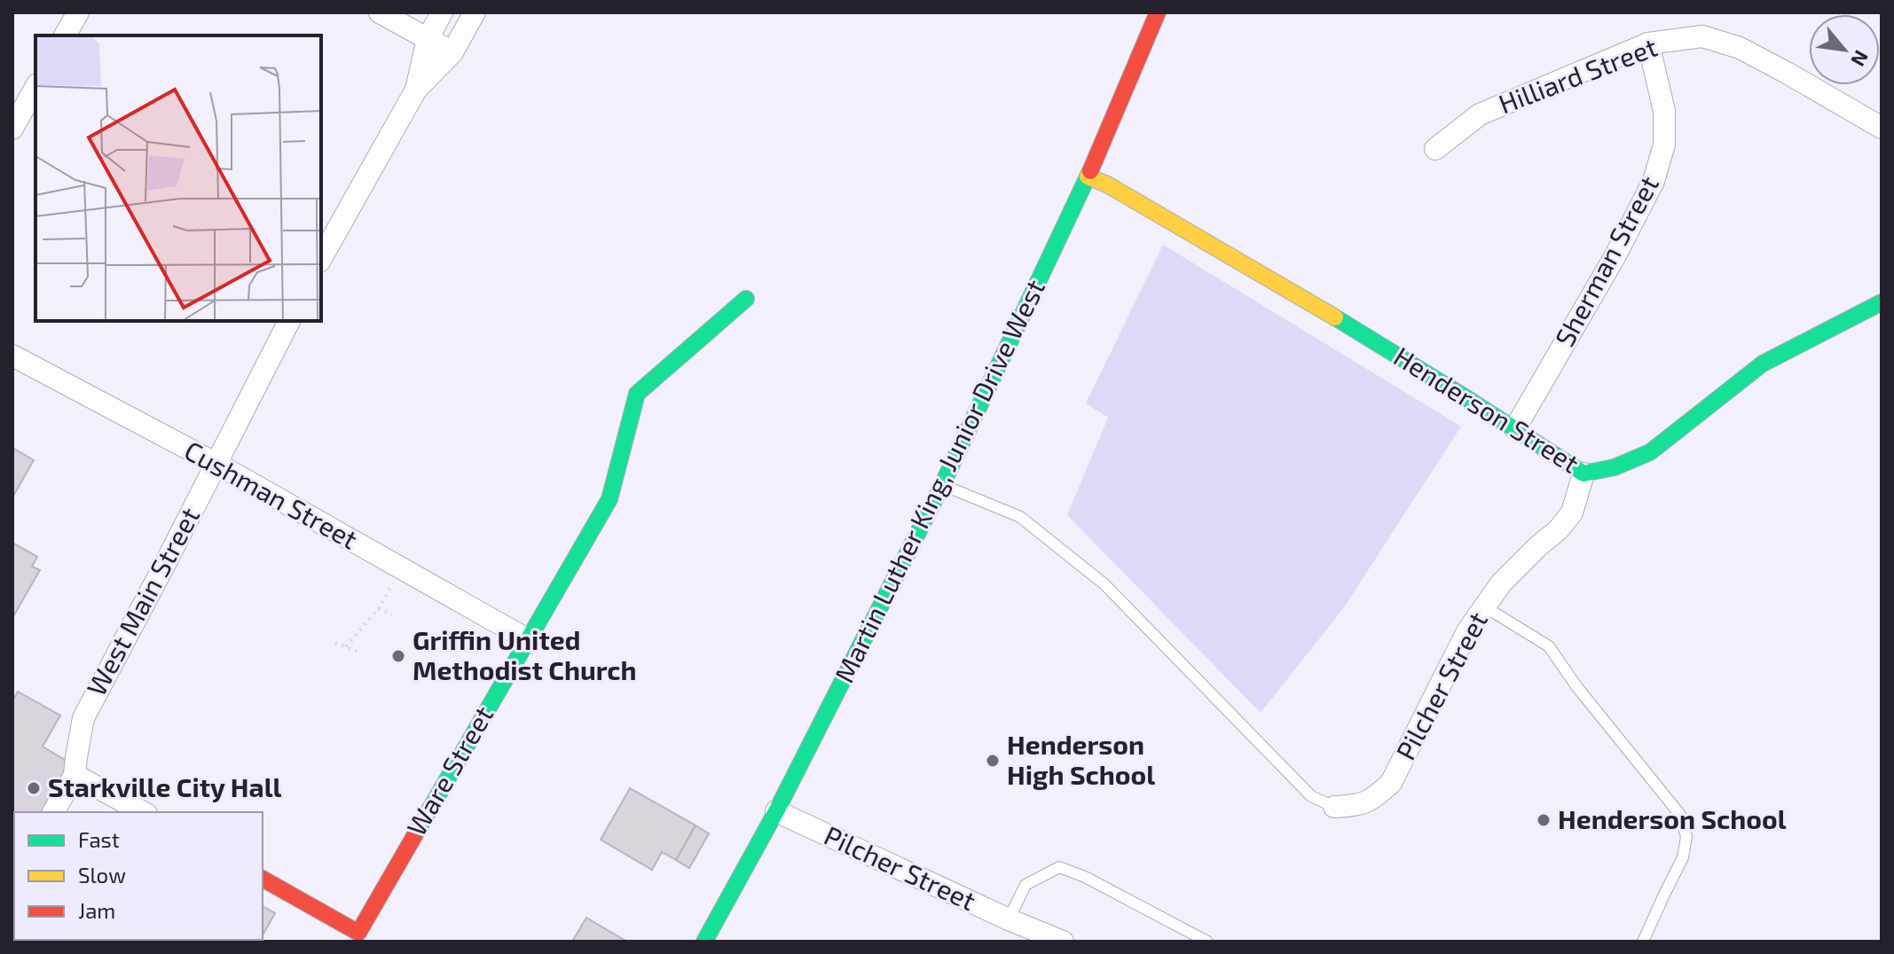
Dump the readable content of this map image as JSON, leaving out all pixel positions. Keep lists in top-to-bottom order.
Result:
{
  "streets": {
    "street": [
      "Hilliard Street",
      "Sherman Street",
      "Henderson Street",
      "Martin Luther King, Junior Drive West",
      "Cushman Street",
      "West Main Street",
      "Pilcher Street",
      "Ware Street"
    ]
  },
  "crossings": [
    ["Hilliard Street", "Sherman Street"],
    ["Sherman Street", "Henderson Street"],
    ["Henderson Street", "Martin Luther King, Junior Drive West"],
    ["Henderson Street", "Pilcher Street"],
    ["Martin Luther King, Junior Drive West", "Pilcher Street"],
    ["Cushman Street", "West Main Street"],
    ["Cushman Street", "Ware Street"]
  ],
  "places": [
    "Griffin United Methodist Church",
    "Henderson High School",
    "Starkville City Hall",
    "Henderson School"
  ],
  "legend": ["Fast", "Slow", "Jam"],
  "north": "bottom right"
}
